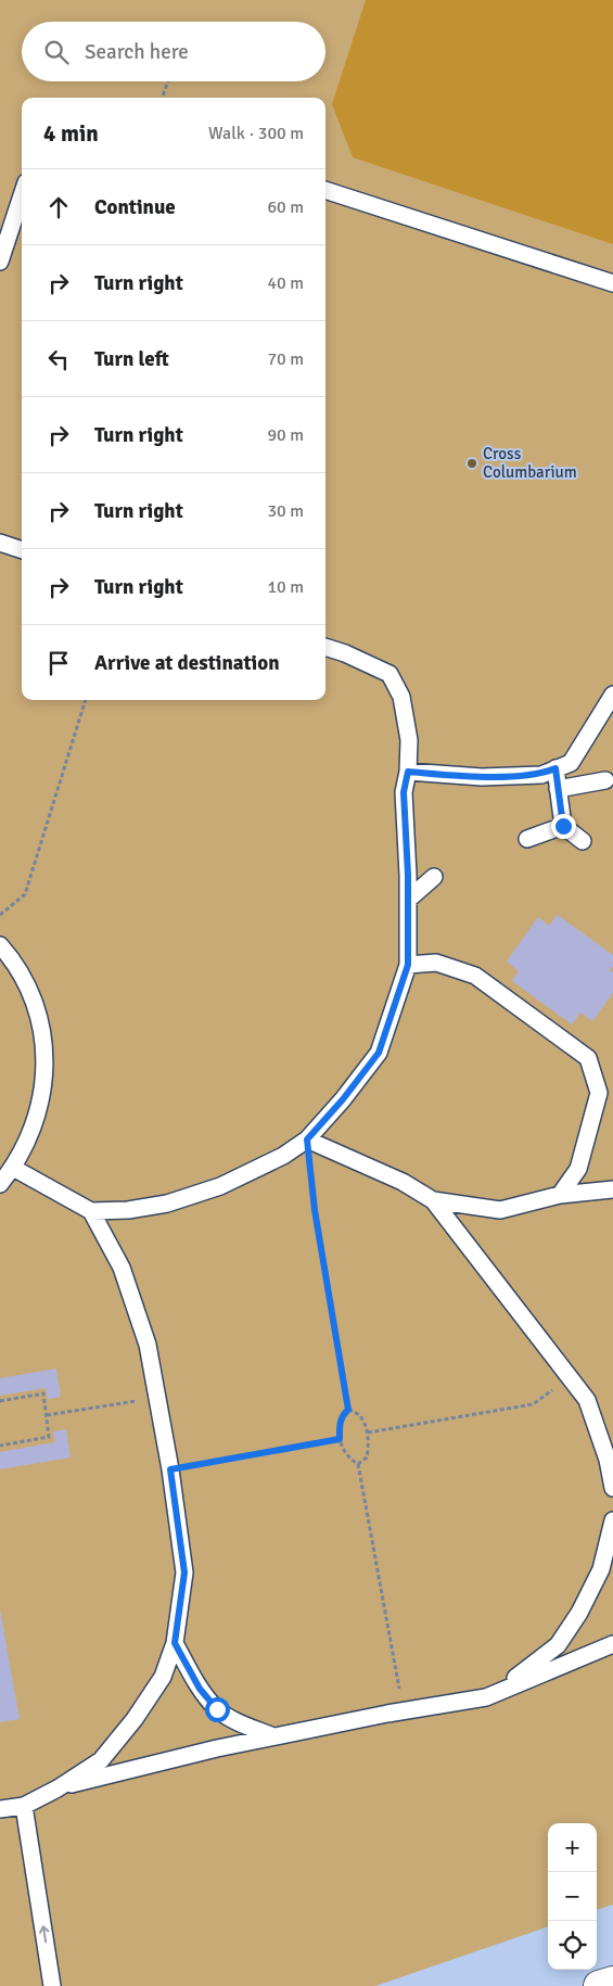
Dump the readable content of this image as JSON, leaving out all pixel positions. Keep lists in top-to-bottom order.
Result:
{
  "places": ["Cross Columbarium"],
  "page": {
    "search": "Search here",
    "heading": ["4 min", "Walk · 300 m"],
    "list": [
      ["Continue", "60 m"],
      ["Turn right", "40 m"],
      ["Turn left", "70 m"],
      ["Turn right", "90 m"],
      ["Turn right", "30 m"],
      ["Turn right", "10 m"],
      "Arrive at destination"
    ],
    "map_buttons": ["+", "−"]
  }
}
